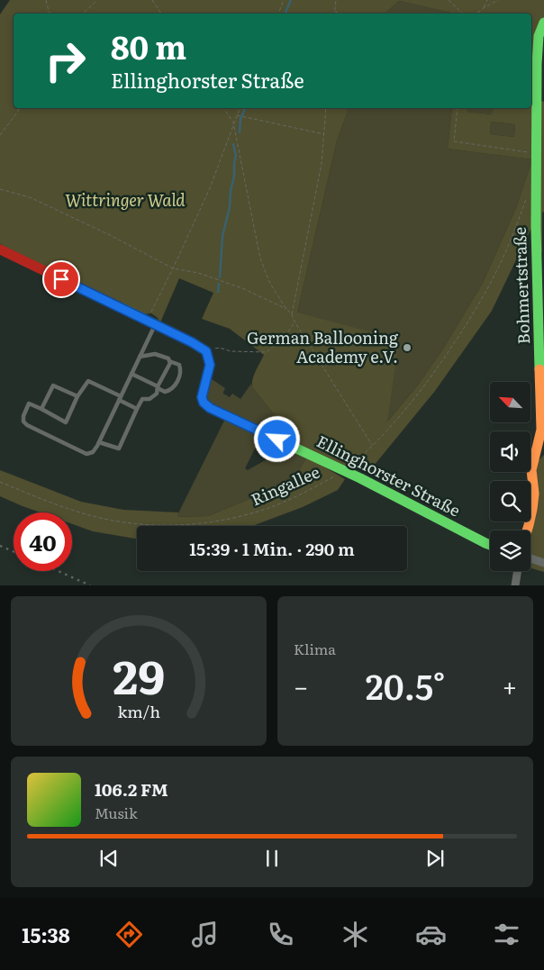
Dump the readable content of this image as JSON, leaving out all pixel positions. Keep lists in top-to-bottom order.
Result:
{
  "streets": {
    "street": ["Bohmertstraße", "Ellinghorster Straße"],
    "path": ["Ringallee"]
  },
  "crossings": [
    ["Ellinghorster Straße", "Ringallee"]
  ],
  "parks": ["Wittringer Wald"],
  "places": ["German Ballooning Academy e.V."],
  "north": "top left",
  "page": {
    "turn": ["80 m", "Ellinghorster Straße"],
    "limit": "40",
    "trip": "15:39 · 1 Min. · 290 m",
    "tile": "Klima",
    "heat": ["−", "20.5°", "+"],
    "song": ["106.2 FM", "Musik"],
    "tabs": "15:38",
    "gauge": ["29", "km/h"]
  }
}
